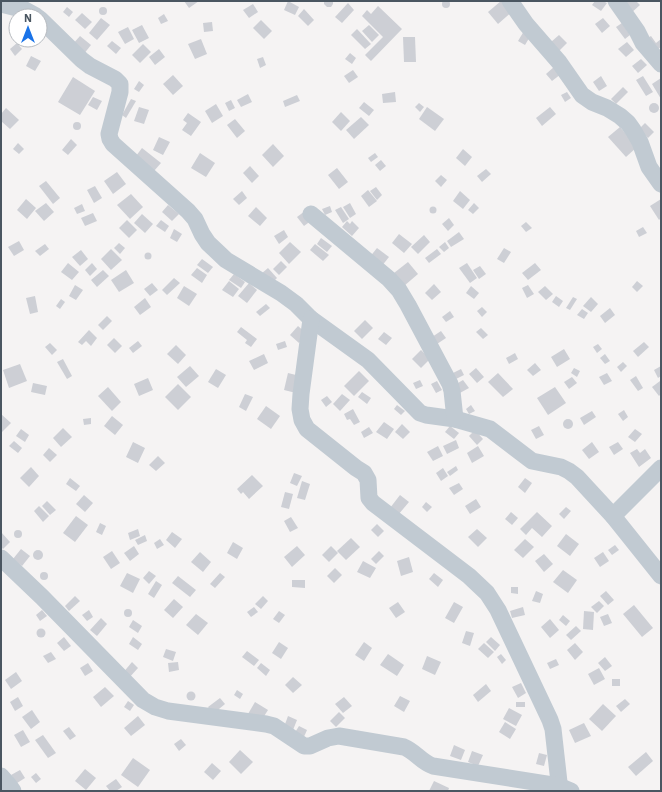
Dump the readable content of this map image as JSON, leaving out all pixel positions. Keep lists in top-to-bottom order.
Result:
{
  "north": "top"
}
